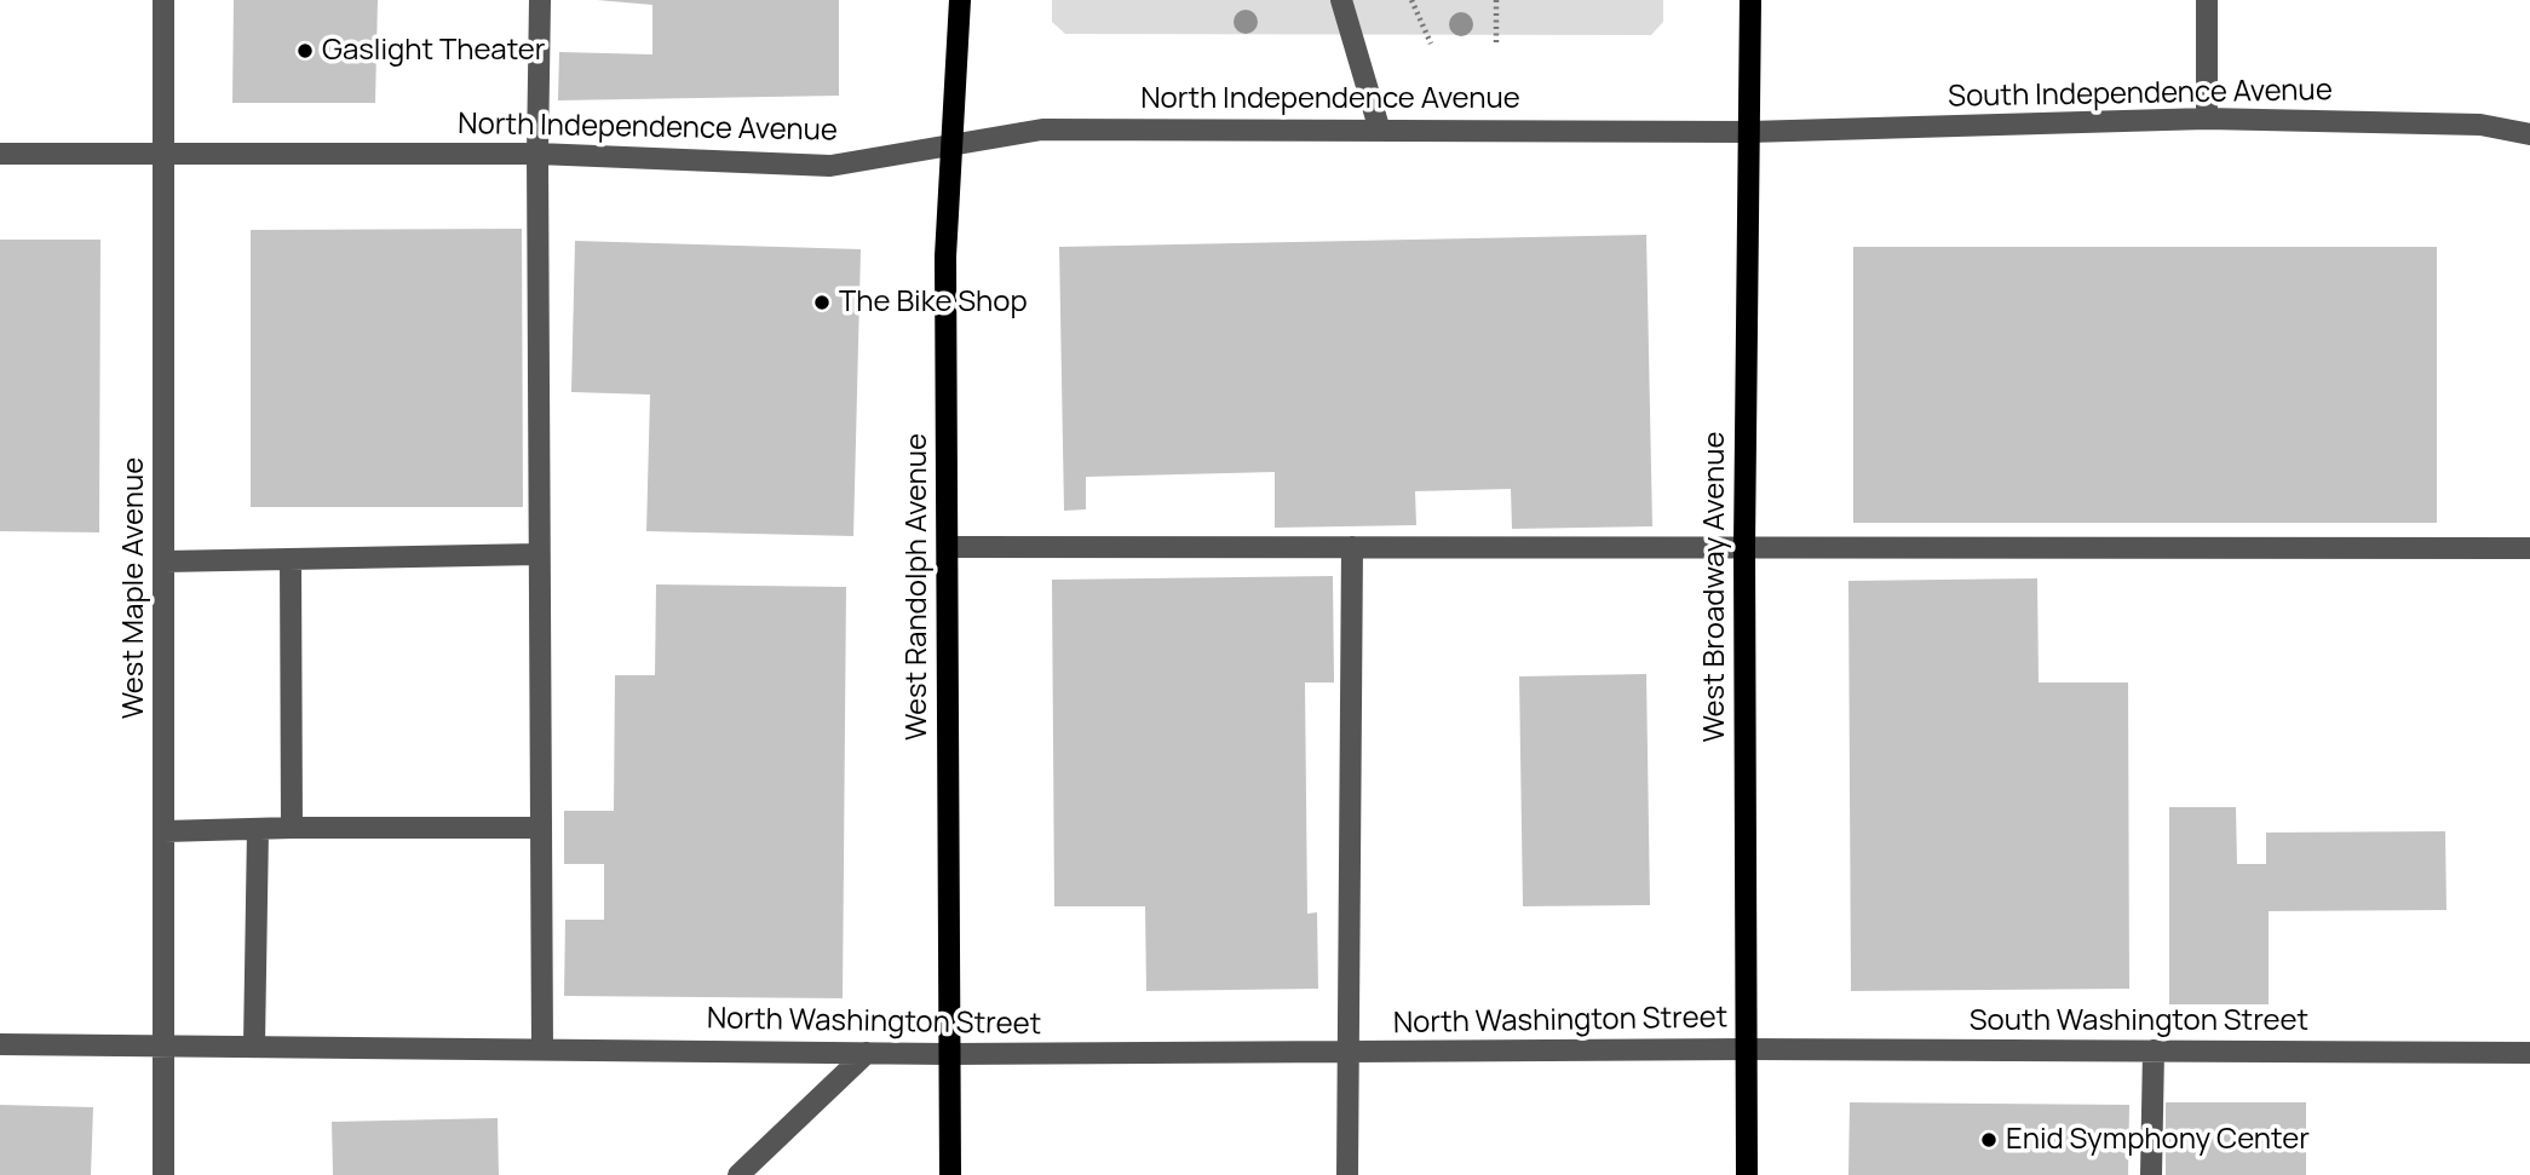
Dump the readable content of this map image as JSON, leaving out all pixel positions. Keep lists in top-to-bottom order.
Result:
{
  "streets": {
    "main road": ["West Randolph Avenue", "West Broadway Avenue"],
    "street": [
      "South Independence Avenue",
      "North Independence Avenue",
      "West Maple Avenue",
      "North Washington Street",
      "South Washington Street"
    ]
  },
  "crossings": [
    ["South Independence Avenue", "North Independence Avenue"],
    ["South Independence Avenue", "West Broadway Avenue"],
    ["North Independence Avenue", "West Randolph Avenue"],
    ["North Independence Avenue", "West Broadway Avenue"],
    ["North Independence Avenue", "West Maple Avenue"],
    ["West Randolph Avenue", "North Washington Street"],
    ["West Broadway Avenue", "North Washington Street"],
    ["West Broadway Avenue", "South Washington Street"],
    ["West Maple Avenue", "North Washington Street"],
    ["North Washington Street", "South Washington Street"]
  ],
  "places": ["Gaslight Theater", "The Bike Shop", "Enid Symphony Center"]
}
